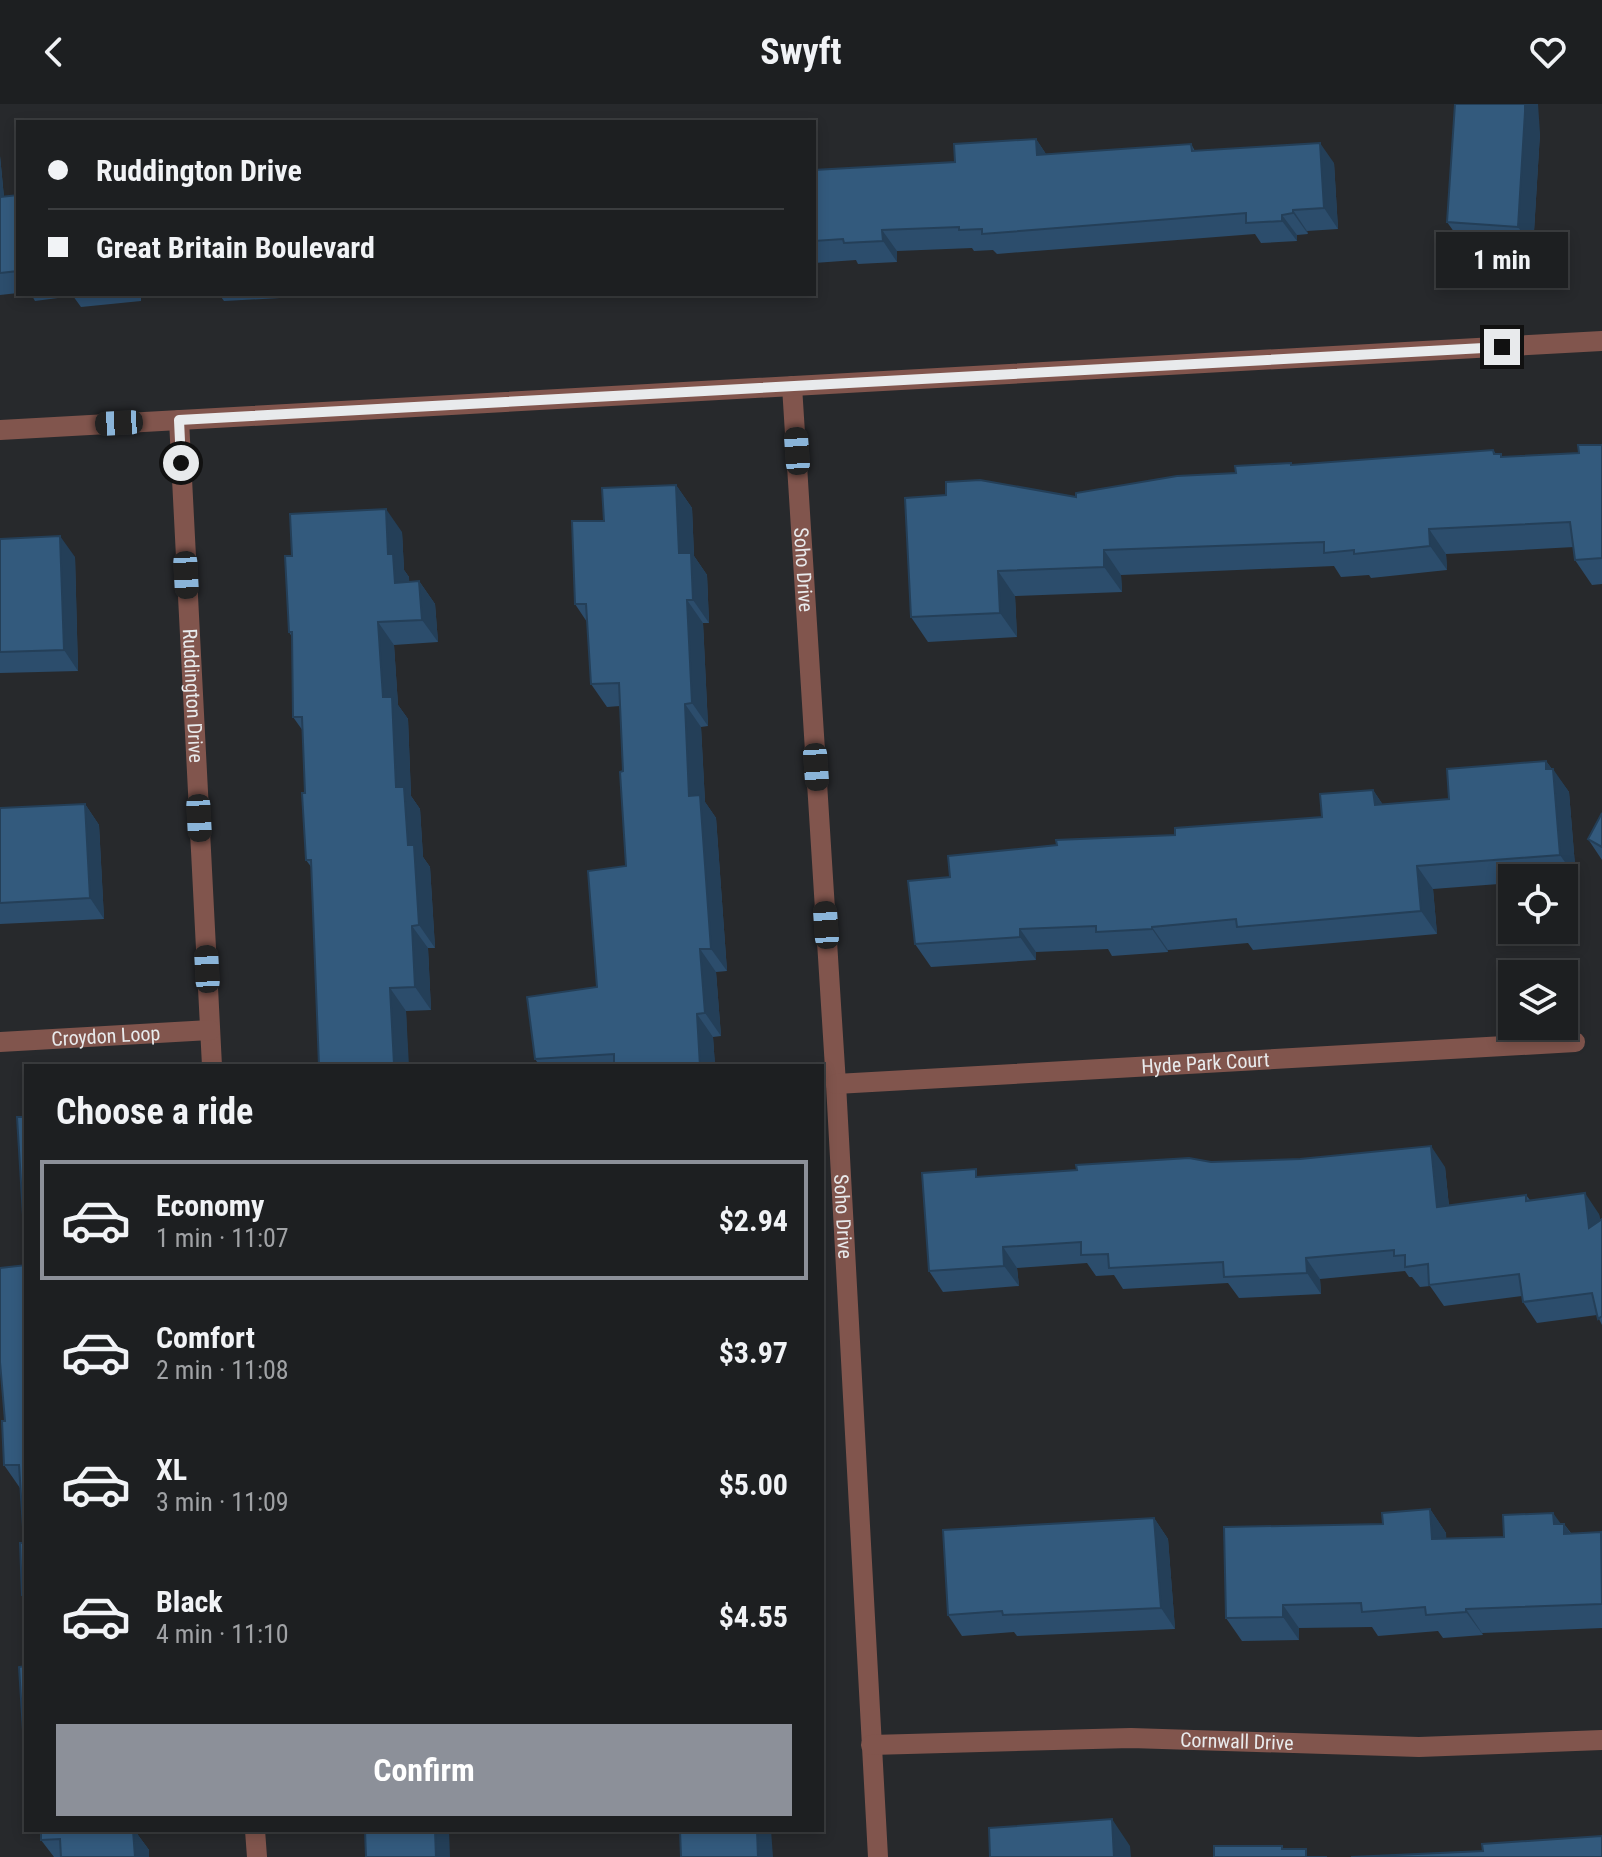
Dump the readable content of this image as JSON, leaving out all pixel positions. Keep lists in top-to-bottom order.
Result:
{
  "streets": {
    "street": [
      "Soho Drive",
      "Ruddington Drive",
      "Croydon Loop",
      "Hyde Park Court",
      "Cornwall Drive"
    ]
  },
  "crossings": [
    ["Soho Drive", "Hyde Park Court"],
    ["Soho Drive", "Cornwall Drive"],
    ["Ruddington Drive", "Croydon Loop"]
  ],
  "page": {
    "header": "Swyft",
    "banner": ["Ruddington Drive", "Great Britain Boulevard"],
    "bubble": "1 min",
    "heading": "Choose a ride",
    "list": [
      {
        "name": "Economy",
        "note": "1 min · 11:07",
        "value": "$2.94"
      },
      {
        "name": "Comfort",
        "note": "2 min · 11:08",
        "value": "$3.97"
      },
      {
        "name": "XL",
        "note": "3 min · 11:09",
        "value": "$5.00"
      },
      {
        "name": "Black",
        "note": "4 min · 11:10",
        "value": "$4.55"
      }
    ],
    "buttons": "Confirm"
  }
}
